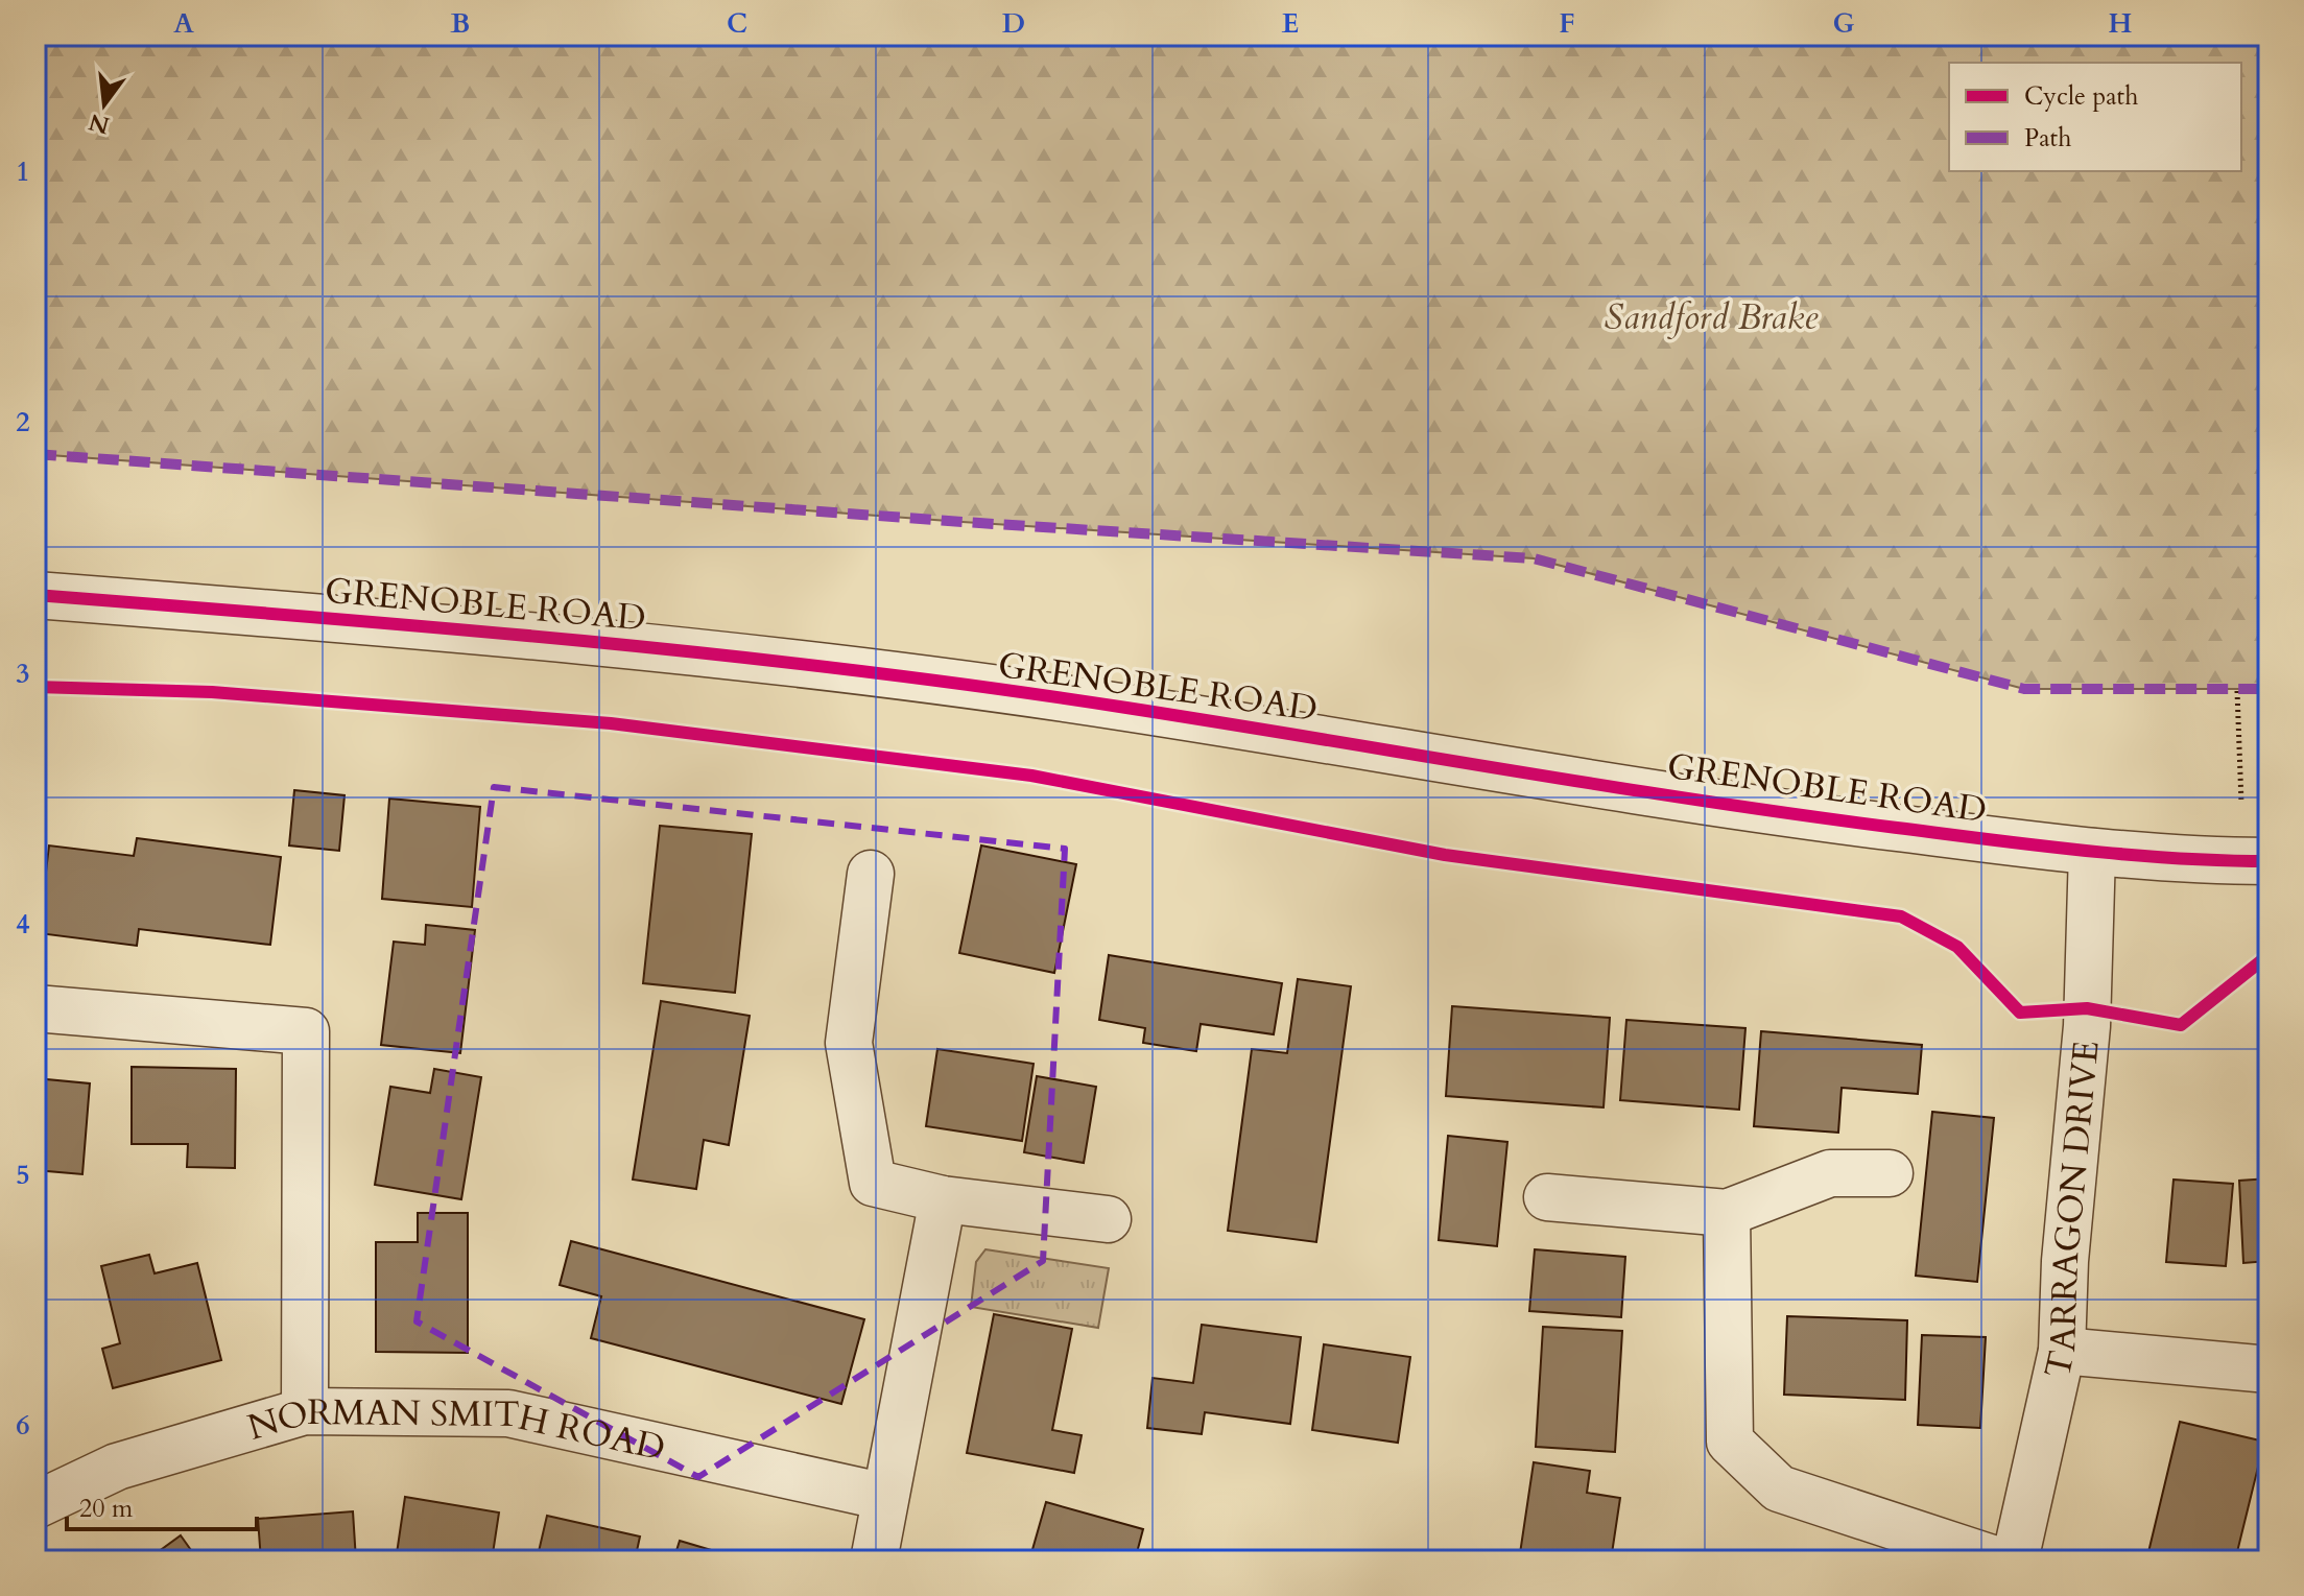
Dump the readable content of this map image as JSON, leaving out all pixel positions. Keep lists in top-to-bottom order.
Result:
{
  "streets": {
    "street": ["GRENOBLE ROAD", "TARRAGON DRIVE", "NORMAN SMITH ROAD"]
  },
  "crossings": [
    ["GRENOBLE ROAD", "TARRAGON DRIVE"]
  ],
  "parks": ["Sandford Brake"],
  "legend": ["Cycle path", "Path"],
  "scale_bar": "20 m",
  "north": "bottom",
  "grid": {
    "columns": [
      "A",
      "B",
      "C",
      "D",
      "E",
      "F",
      "G",
      "H"
    ],
    "rows": [
      "1",
      "2",
      "3",
      "4",
      "5",
      "6"
    ]
  }
}
